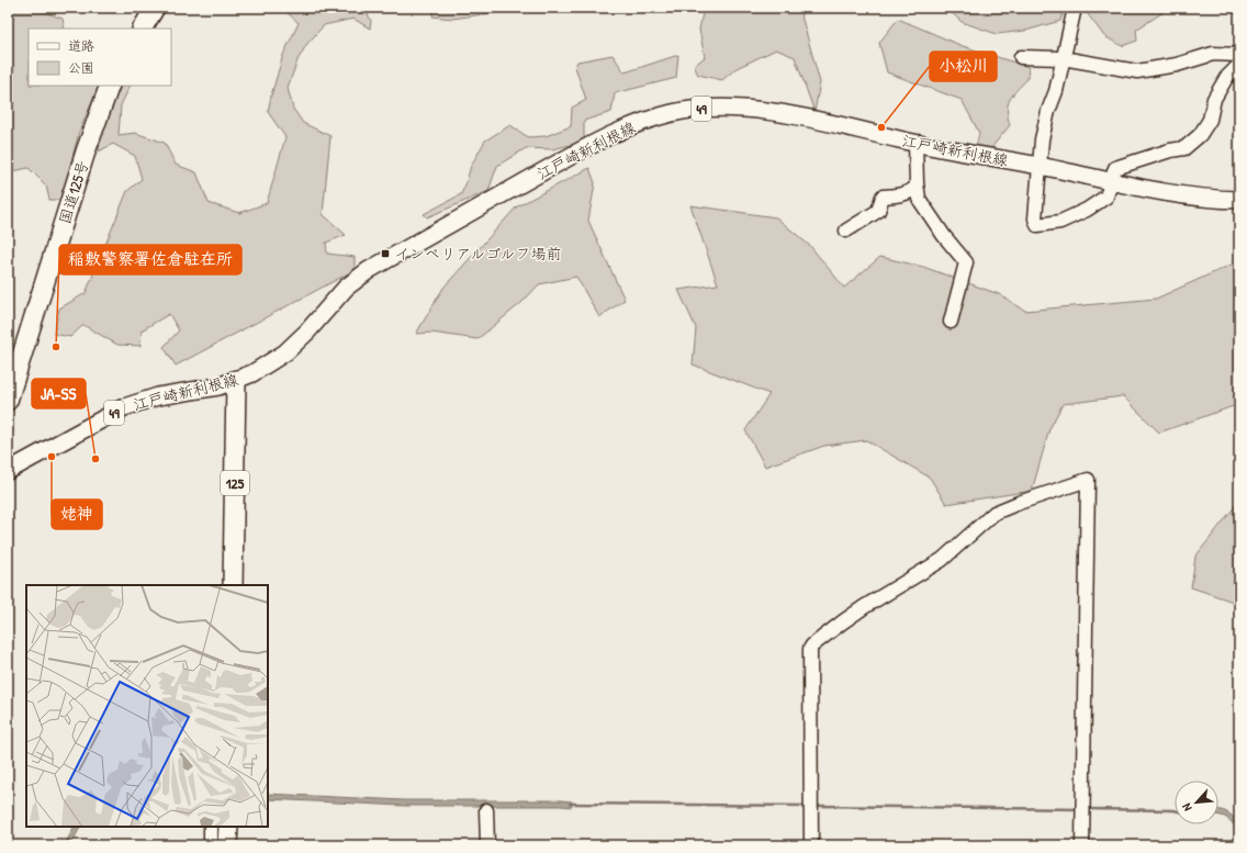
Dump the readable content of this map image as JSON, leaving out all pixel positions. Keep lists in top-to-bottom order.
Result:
{
  "streets": {
    "highway": ["国道125号", "125"],
    "main road": ["49", "江戸崎新利根線"]
  },
  "crossings": [
    ["江戸崎新利根線", "125"]
  ],
  "places": {
    "other": [
      "小松川",
      "稲敷警察署佐倉駐在所",
      "姥神",
      "JA-SS"
    ],
    "transit": ["インペリアルゴルフ場前"]
  },
  "legend": ["道路", "公園"],
  "north": "bottom left"
}
